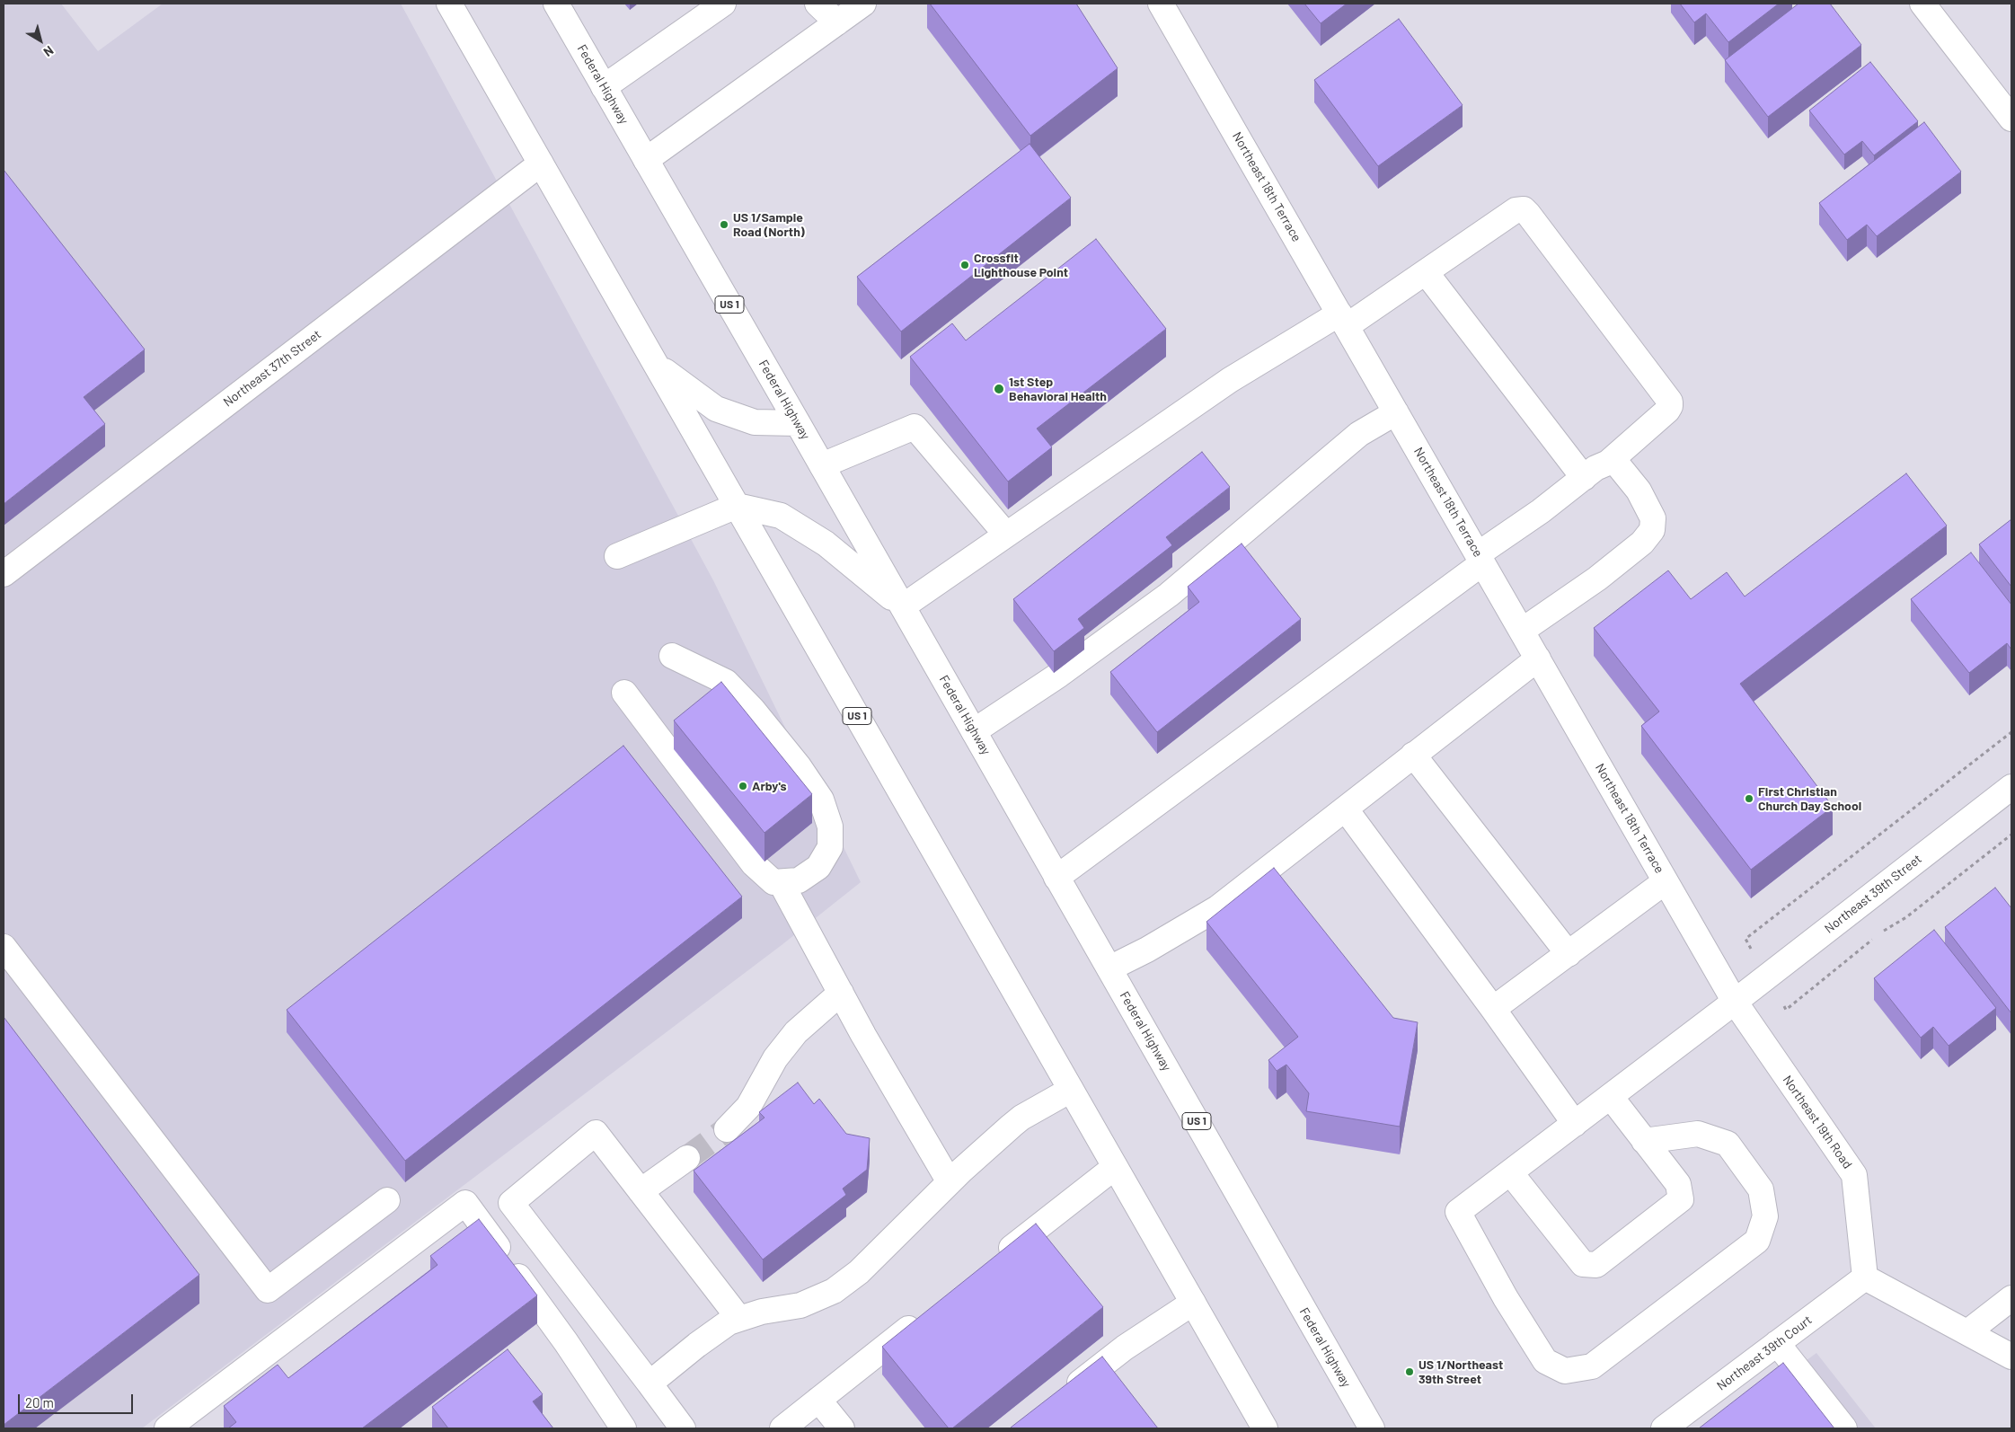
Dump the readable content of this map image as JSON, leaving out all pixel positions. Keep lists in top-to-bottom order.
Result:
{
  "streets": {
    "main road": [
      "Federal Highway",
      "Northeast 18th Terrace",
      "US 1",
      "Northeast 37th Street",
      "Northeast 39th Street",
      "Northeast 19th Road",
      "Northeast 39th Court"
    ]
  },
  "crossings": [
    ["Northeast 18th Terrace", "Northeast 39th Street"],
    ["Northeast 18th Terrace", "Northeast 19th Road"],
    ["US 1", "Northeast 37th Street"],
    ["Northeast 39th Street", "Northeast 19th Road"],
    ["Northeast 19th Road", "Northeast 39th Court"]
  ],
  "places": [
    "US 1/Sample Road (North)",
    "Crossfit Lighthouse Point",
    "1st Step Behavioral Health",
    "Arby's",
    "First Christian Church Day School",
    "US 1/Northeast 39th Street"
  ],
  "scale_bar": "20 m",
  "north": "bottom right"
}
